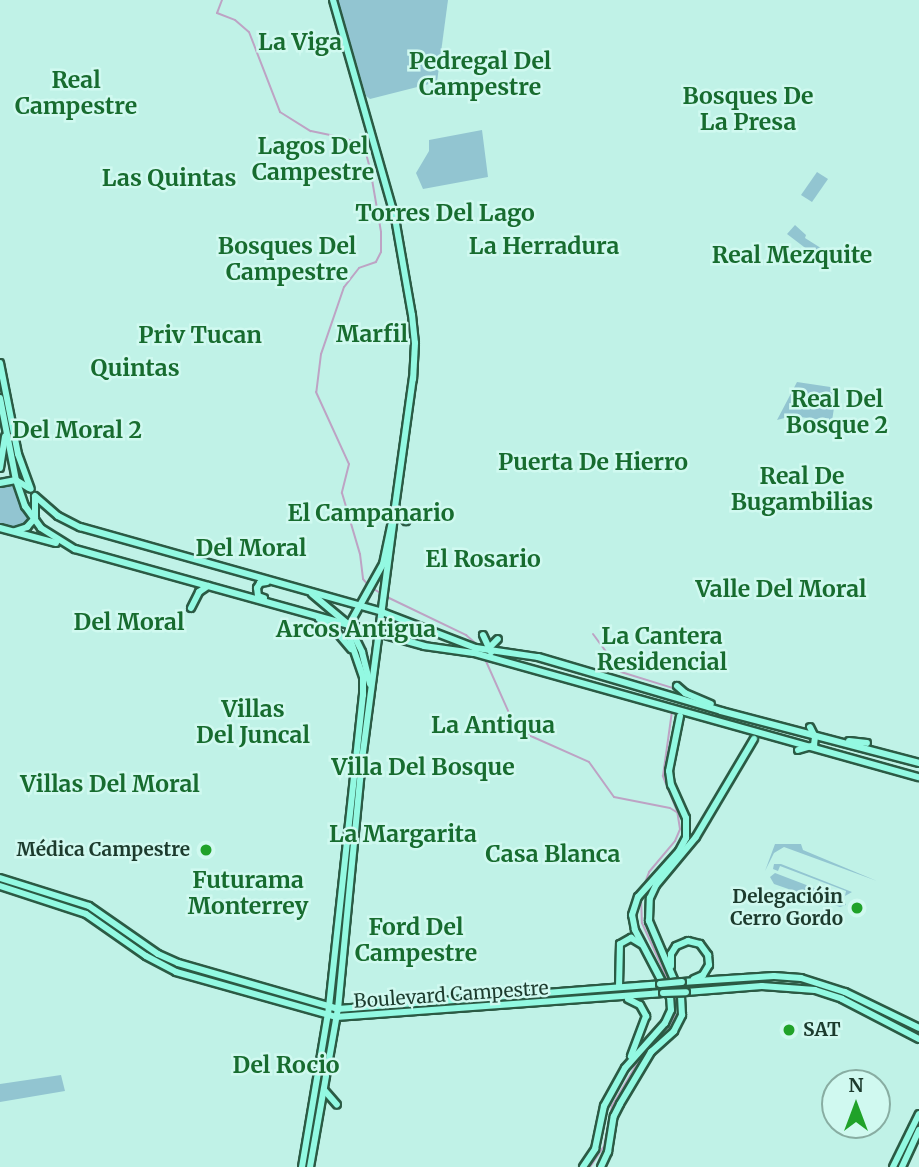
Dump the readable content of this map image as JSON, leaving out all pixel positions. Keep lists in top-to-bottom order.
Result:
{
  "streets": {
    "main road": ["Boulevard Campestre"]
  },
  "districts": [
    "La Viga",
    "Pedregal Del Campestre",
    "Real Campestre",
    "Bosques De La Presa",
    "Lagos Del Campestre",
    "Las Quintas",
    "Torres Del Lago",
    "Bosques Del Campestre",
    "La Herradura",
    "Real Mezquite",
    "Marfil",
    "Priv Tucan",
    "Quintas",
    "Real Del Bosque 2",
    "Del Moral 2",
    "Puerta De Hierro",
    "Real De Bugambilias",
    "El Campanario",
    "Del Moral",
    "El Rosario",
    "Valle Del Moral",
    "Del Moral",
    "Arcos Antigua",
    "La Cantera Residencial",
    "Villas Del Juncal",
    "La Antiqua",
    "Villa Del Bosque",
    "Villas Del Moral",
    "La Margarita",
    "Casa Blanca",
    "Futurama Monterrey",
    "Ford Del Campestre",
    "Del Rocio"
  ],
  "places": ["Médica Campestre", "Delegacióin Cerro Gordo", "SAT"],
  "north": "top"
}
